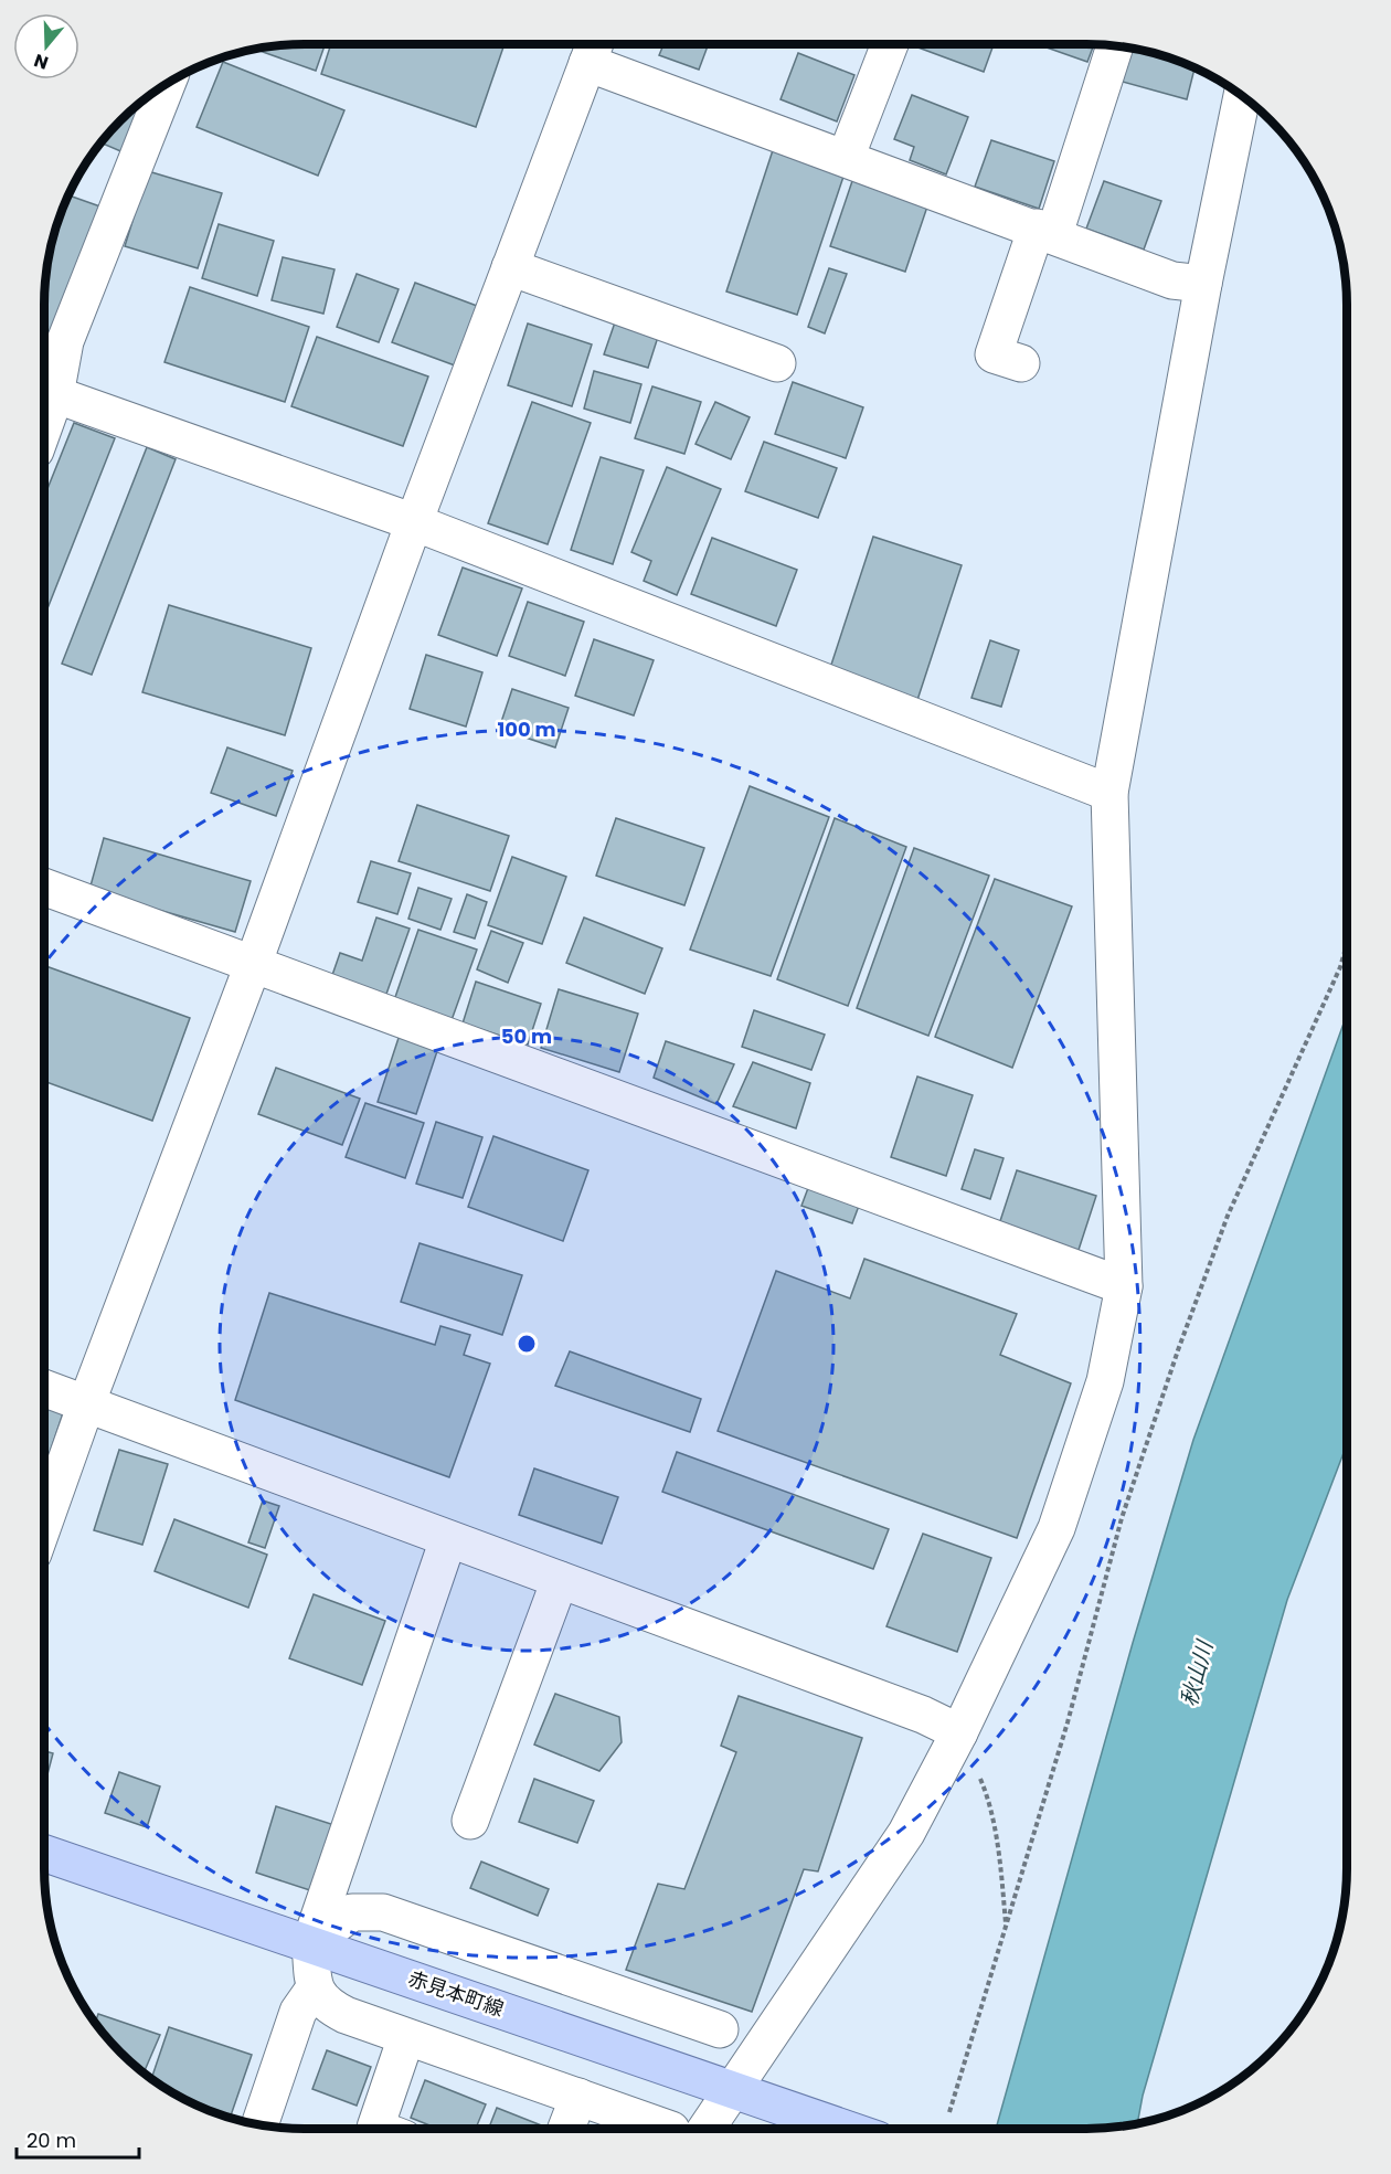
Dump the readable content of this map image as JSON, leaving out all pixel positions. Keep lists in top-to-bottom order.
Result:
{
  "streets": {
    "main road": ["赤見本町線"]
  },
  "water": ["秋山川"],
  "scale_bar": "20 m",
  "north": "bottom",
  "rings": ["100 m", "50 m"]
}
